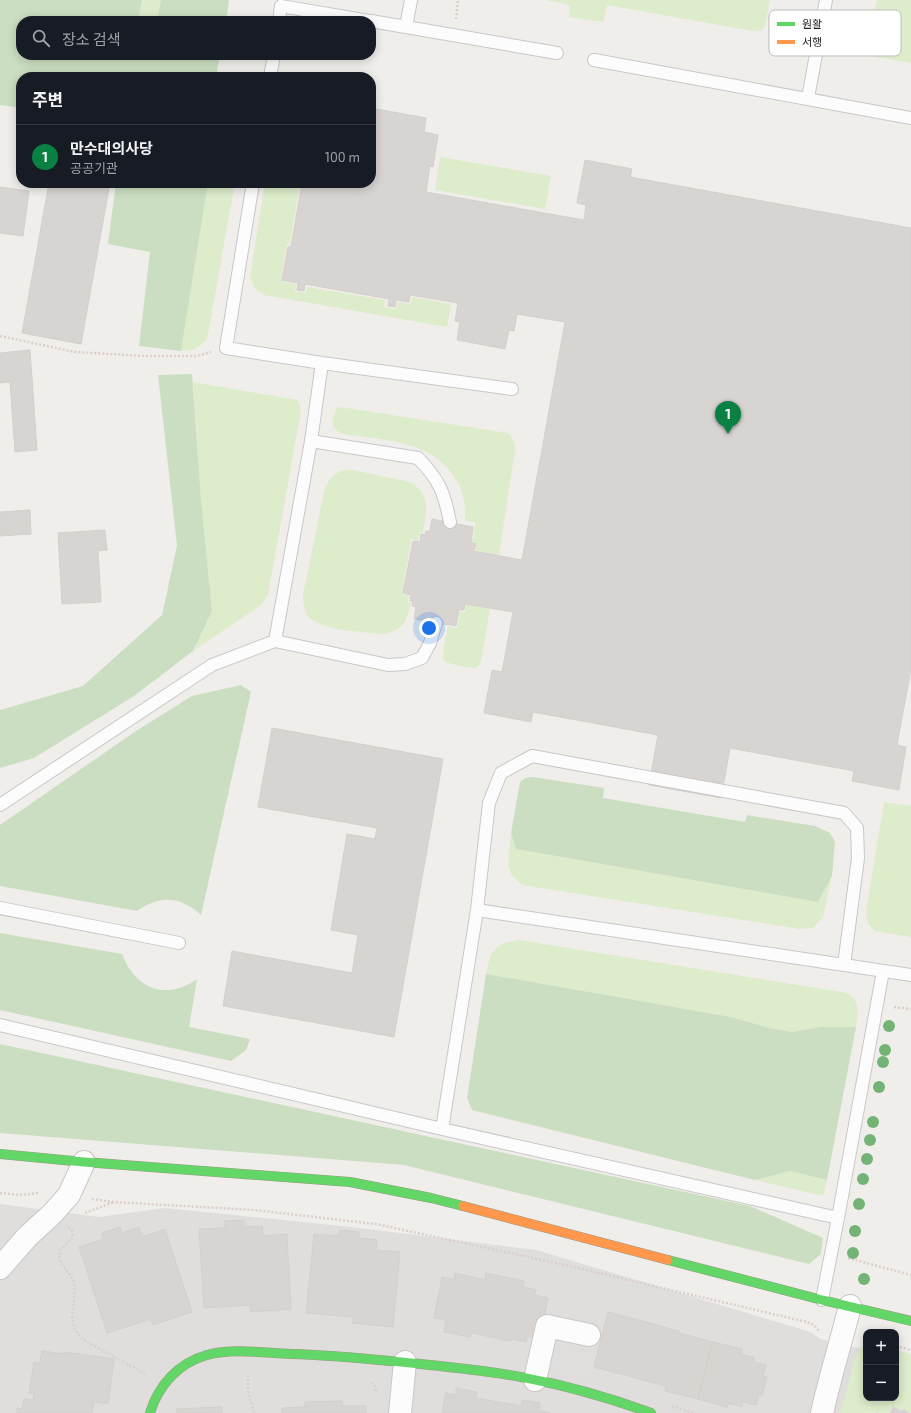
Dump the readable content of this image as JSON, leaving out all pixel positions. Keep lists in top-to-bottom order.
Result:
{
  "legend": ["원활", "서행"],
  "page": {
    "search": "장소 검색",
    "heading": "주변",
    "list": [
      {
        "mark": "1",
        "name": "만수대의사당",
        "note": "공공기관",
        "value": "100 m"
      }
    ],
    "pins": "1",
    "map_buttons": ["+", "−"]
  }
}
